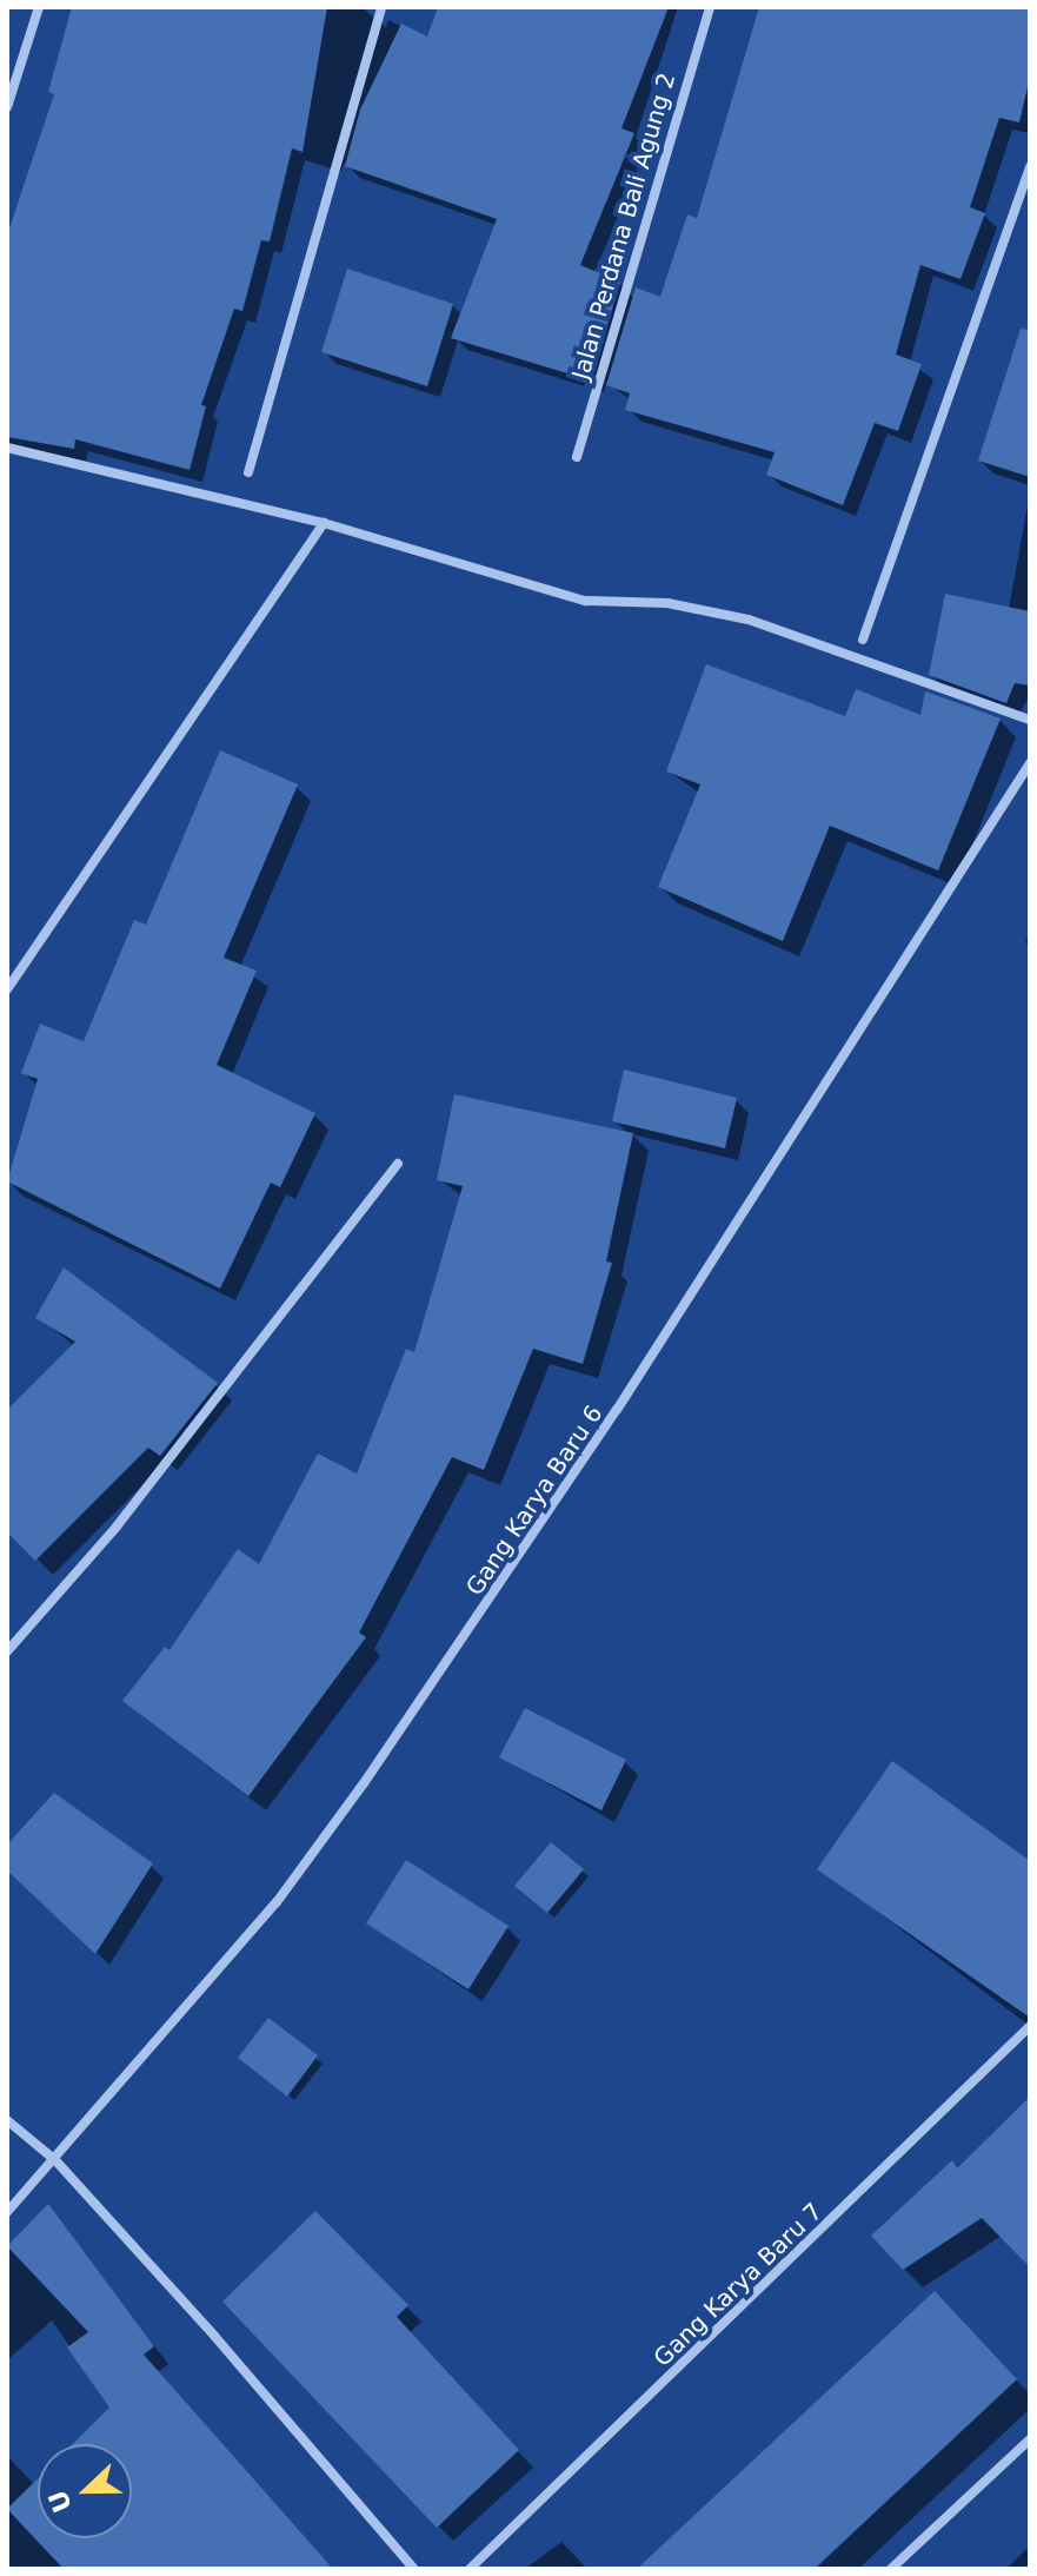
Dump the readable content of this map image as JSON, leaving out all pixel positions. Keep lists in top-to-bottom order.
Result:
{
  "streets": {
    "street": ["Jalan Perdana Bali Agung 2", "Gang Karya Baru 6", "Gang Karya Baru 7"]
  },
  "north": "left"
}
